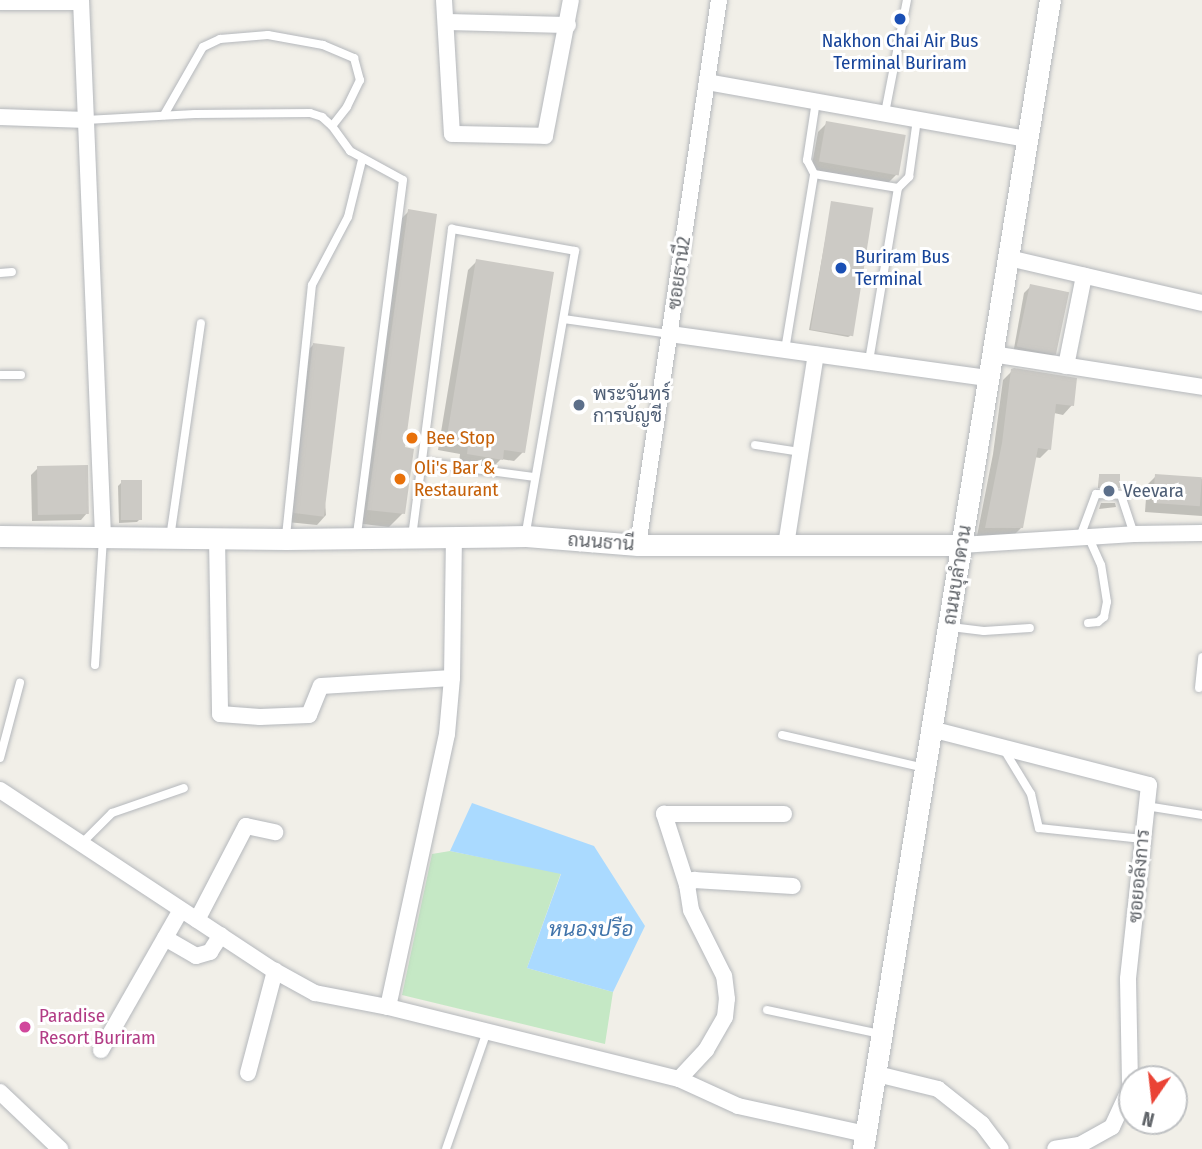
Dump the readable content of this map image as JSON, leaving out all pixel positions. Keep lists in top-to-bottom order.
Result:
{
  "streets": {
    "street": [
      "ซอยธานี2",
      "ถนนธานี",
      "ถนนบุลำดวน",
      "ซอยอลังการ"
    ]
  },
  "crossings": [
    ["ซอยธานี2", "ถนนธานี"],
    ["ถนนธานี", "ถนนบุลำดวน"],
    ["ถนนบุลำดวน", "ซอยอลังการ"]
  ],
  "water": ["หนองปรือ"],
  "places": [
    "Nakhon Chai Air Bus Terminal Buriram",
    "Buriram Bus Terminal",
    "พระจันทร์ การบัญชี",
    "Bee Stop",
    "Oli's Bar & Restaurant",
    "Veevara",
    "Paradise Resort Buriram"
  ],
  "north": "bottom"
}
